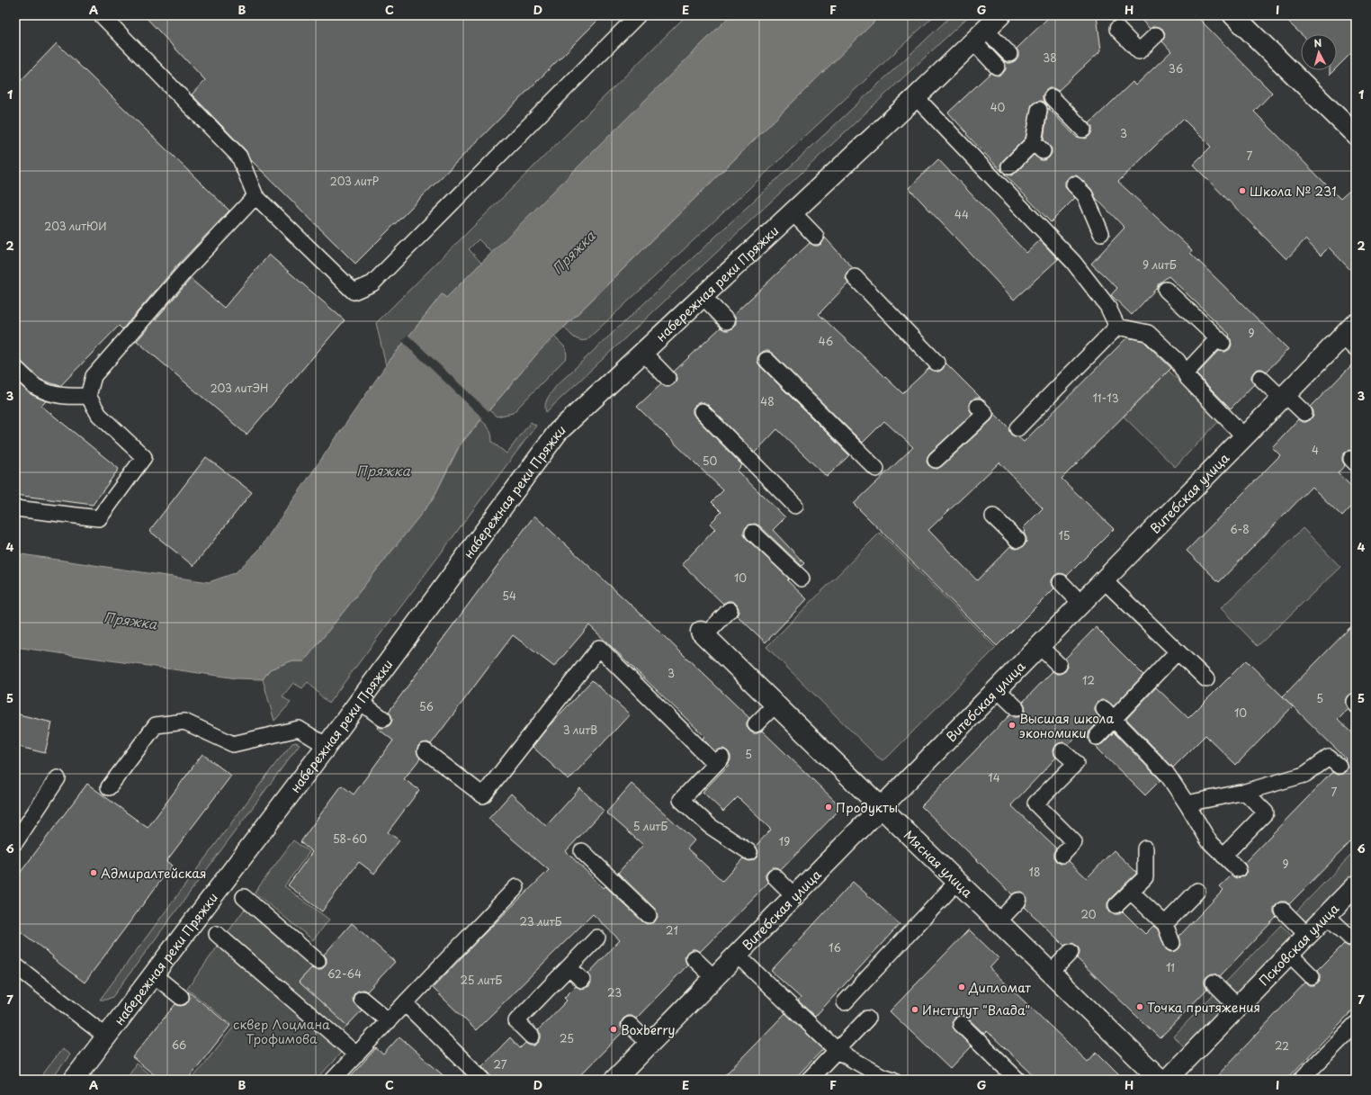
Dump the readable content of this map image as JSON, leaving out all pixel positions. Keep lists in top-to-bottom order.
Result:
{
  "streets": {
    "street": [
      "набережная реки Пряжки",
      "Витебская улица",
      "Мясная улица",
      "Псковская улица"
    ]
  },
  "crossings": [
    ["Витебская улица", "Мясная улица"]
  ],
  "water": ["Пряжка"],
  "parks": ["сквер Лоцмана Трофимова"],
  "places": [
    "Школа № 231",
    "Высшая школа экономики",
    "Продукты",
    "Адмиралтейская",
    "Дипломат",
    "Точка притяжения",
    "Институт \"Влада\"",
    "Boxberry"
  ],
  "house_numbers": [
    "38",
    "36",
    "40",
    "3",
    "7",
    "203 литР",
    "44",
    "203 литЮИ",
    "9 литБ",
    "9",
    "46",
    "203 литЭН",
    "11-13",
    "48",
    "4",
    "50",
    "6-8",
    "15",
    "10",
    "54",
    "3",
    "12",
    "5",
    "56",
    "10",
    "3 литВ",
    "5",
    "14",
    "7",
    "5 литБ",
    "58-60",
    "19",
    "9",
    "18",
    "20",
    "23 литБ",
    "21",
    "16",
    "11",
    "62-64",
    "25 литБ",
    "23",
    "25",
    "66",
    "22",
    "27"
  ],
  "north": "top",
  "grid": {
    "columns": [
      "A",
      "B",
      "C",
      "D",
      "E",
      "F",
      "G",
      "H",
      "I"
    ],
    "rows": [
      "1",
      "2",
      "3",
      "4",
      "5",
      "6",
      "7"
    ]
  }
}
